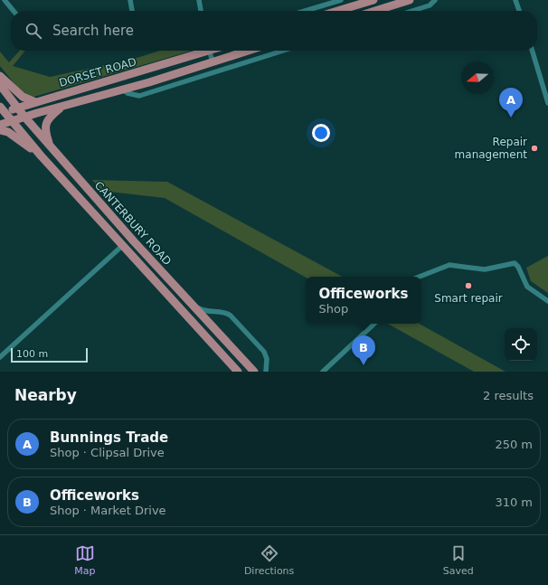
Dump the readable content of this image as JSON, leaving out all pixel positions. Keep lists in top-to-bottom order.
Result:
{
  "streets": {
    "main road": ["DORSET ROAD", "CANTERBURY ROAD"]
  },
  "crossings": [
    ["DORSET ROAD", "CANTERBURY ROAD"]
  ],
  "places": ["Repair management", "Smart repair"],
  "scale_bar": "100 m",
  "north": "left",
  "page": {
    "search": "Search here",
    "pins": ["A", "B"],
    "popup": ["Officeworks", "Shop"],
    "scale": "100 m",
    "heading": ["Nearby", "2 results"],
    "list": [
      {
        "mark": "A",
        "name": "Bunnings Trade",
        "note": "Shop · Clipsal Drive",
        "value": "250 m"
      },
      {
        "mark": "B",
        "name": "Officeworks",
        "note": "Shop · Market Drive",
        "value": "310 m"
      }
    ],
    "nav": ["Map", "Directions", "Saved"]
  }
}
